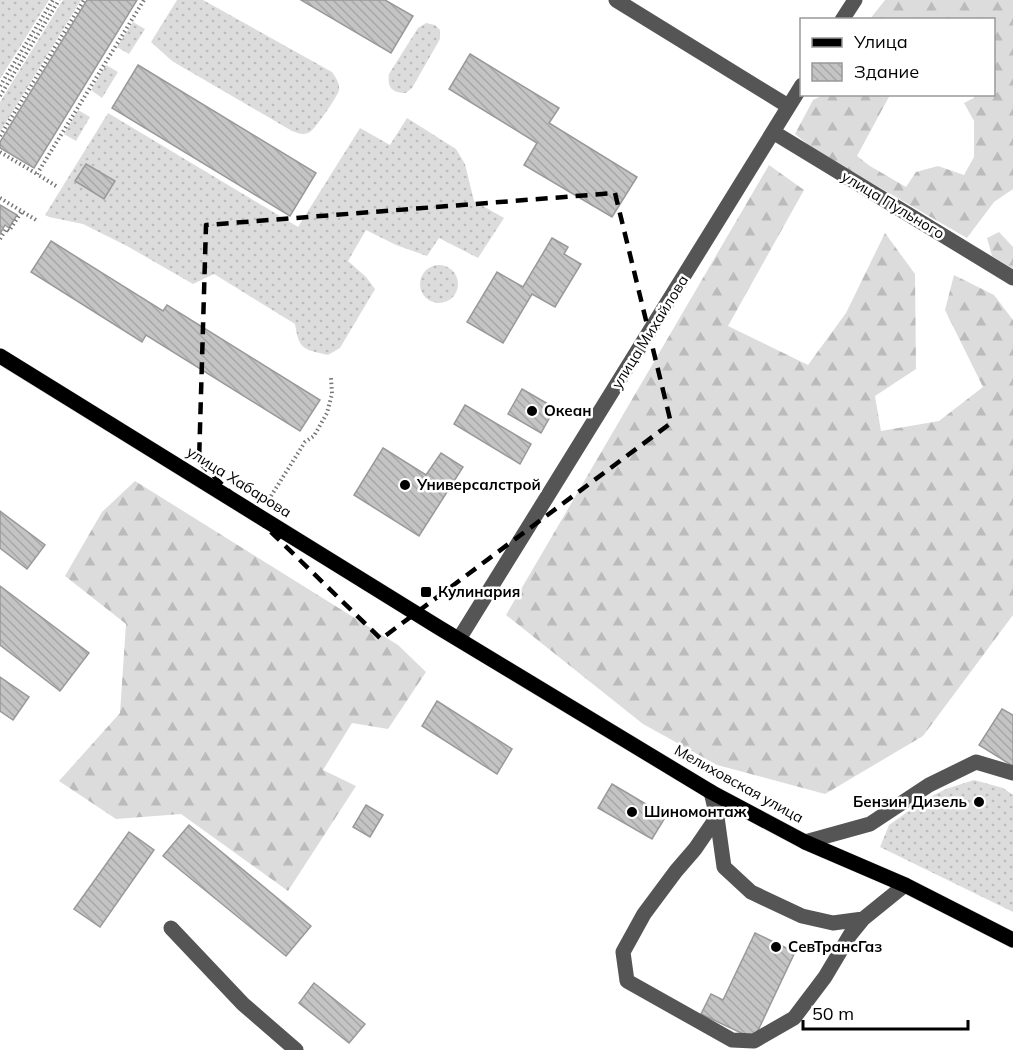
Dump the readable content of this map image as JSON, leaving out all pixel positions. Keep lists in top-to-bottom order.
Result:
{
  "streets": {
    "main road": ["улица Хабарова", "Мелиховская улица"],
    "street": ["улица Пульного", "улица Михайлова"]
  },
  "crossings": [
    ["улица Пульного", "улица Михайлова"],
    ["улица Михайлова", "улица Хабарова"],
    ["улица Михайлова", "Мелиховская улица"],
    ["улица Хабарова", "Мелиховская улица"]
  ],
  "places": {
    "other": [
      "Океан",
      "Универсалстрой",
      "Бензин Дизель",
      "Шиномонтаж",
      "СевТрансГаз"
    ],
    "transit": ["Кулинария"]
  },
  "legend": ["Улица", "Здание"],
  "scale_bar": "50 m"
}
